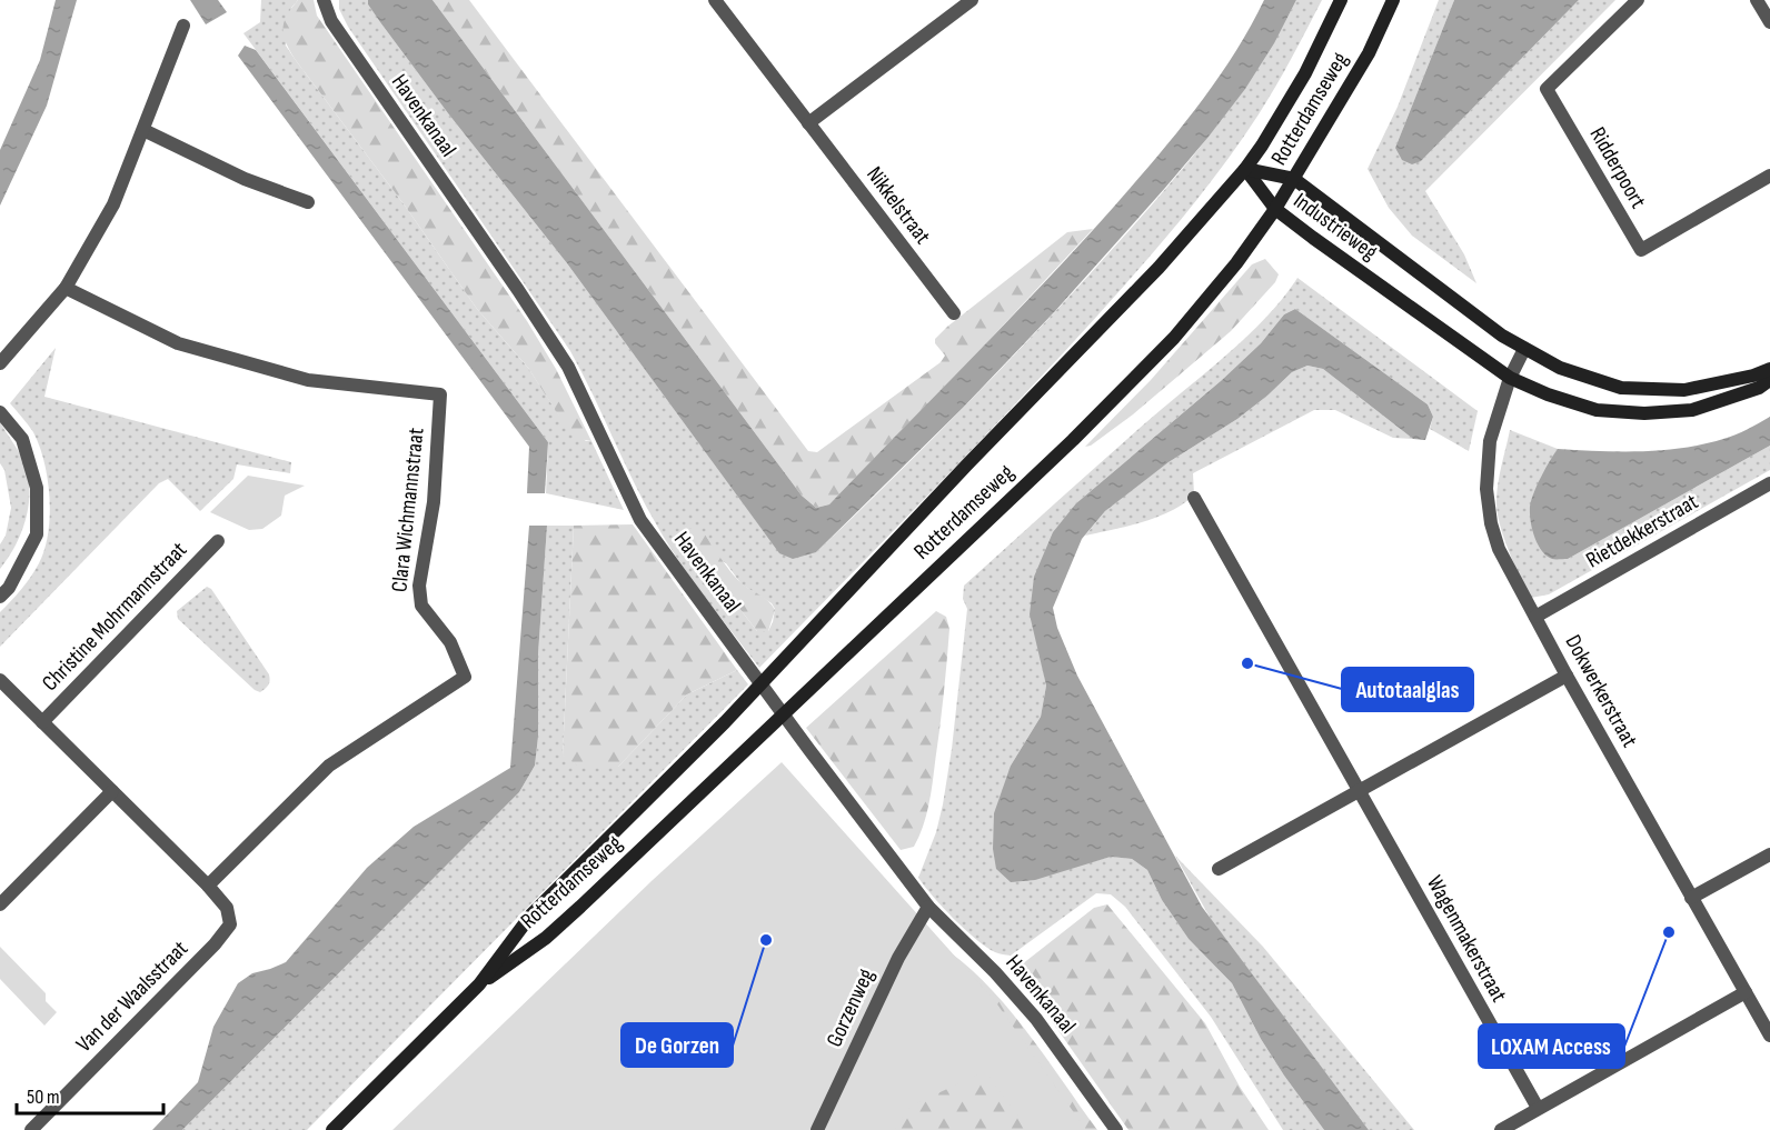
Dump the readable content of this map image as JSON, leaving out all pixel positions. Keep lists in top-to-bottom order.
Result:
{
  "streets": {
    "main road": ["Rotterdamseweg", "Industrieweg"],
    "street": [
      "Havenkanaal",
      "Ridderpoort",
      "Nikkelstraat",
      "Clara Wichmannstraat",
      "Rietdekkerstraat",
      "Christine Mohrmannstraat",
      "Dokwerkerstraat",
      "Wagenmakerstraat",
      "Van der Waalsstraat",
      "Gorzenweg"
    ]
  },
  "crossings": [
    ["Rotterdamseweg", "Industrieweg"],
    ["Havenkanaal", "Gorzenweg"],
    ["Industrieweg", "Dokwerkerstraat"],
    ["Clara Wichmannstraat", "Christine Mohrmannstraat"],
    ["Clara Wichmannstraat", "Van der Waalsstraat"],
    ["Rietdekkerstraat", "Dokwerkerstraat"],
    ["Christine Mohrmannstraat", "Van der Waalsstraat"]
  ],
  "places": ["Autotaalglas", "LOXAM Access", "De Gorzen"],
  "scale_bar": "50 m"
}
